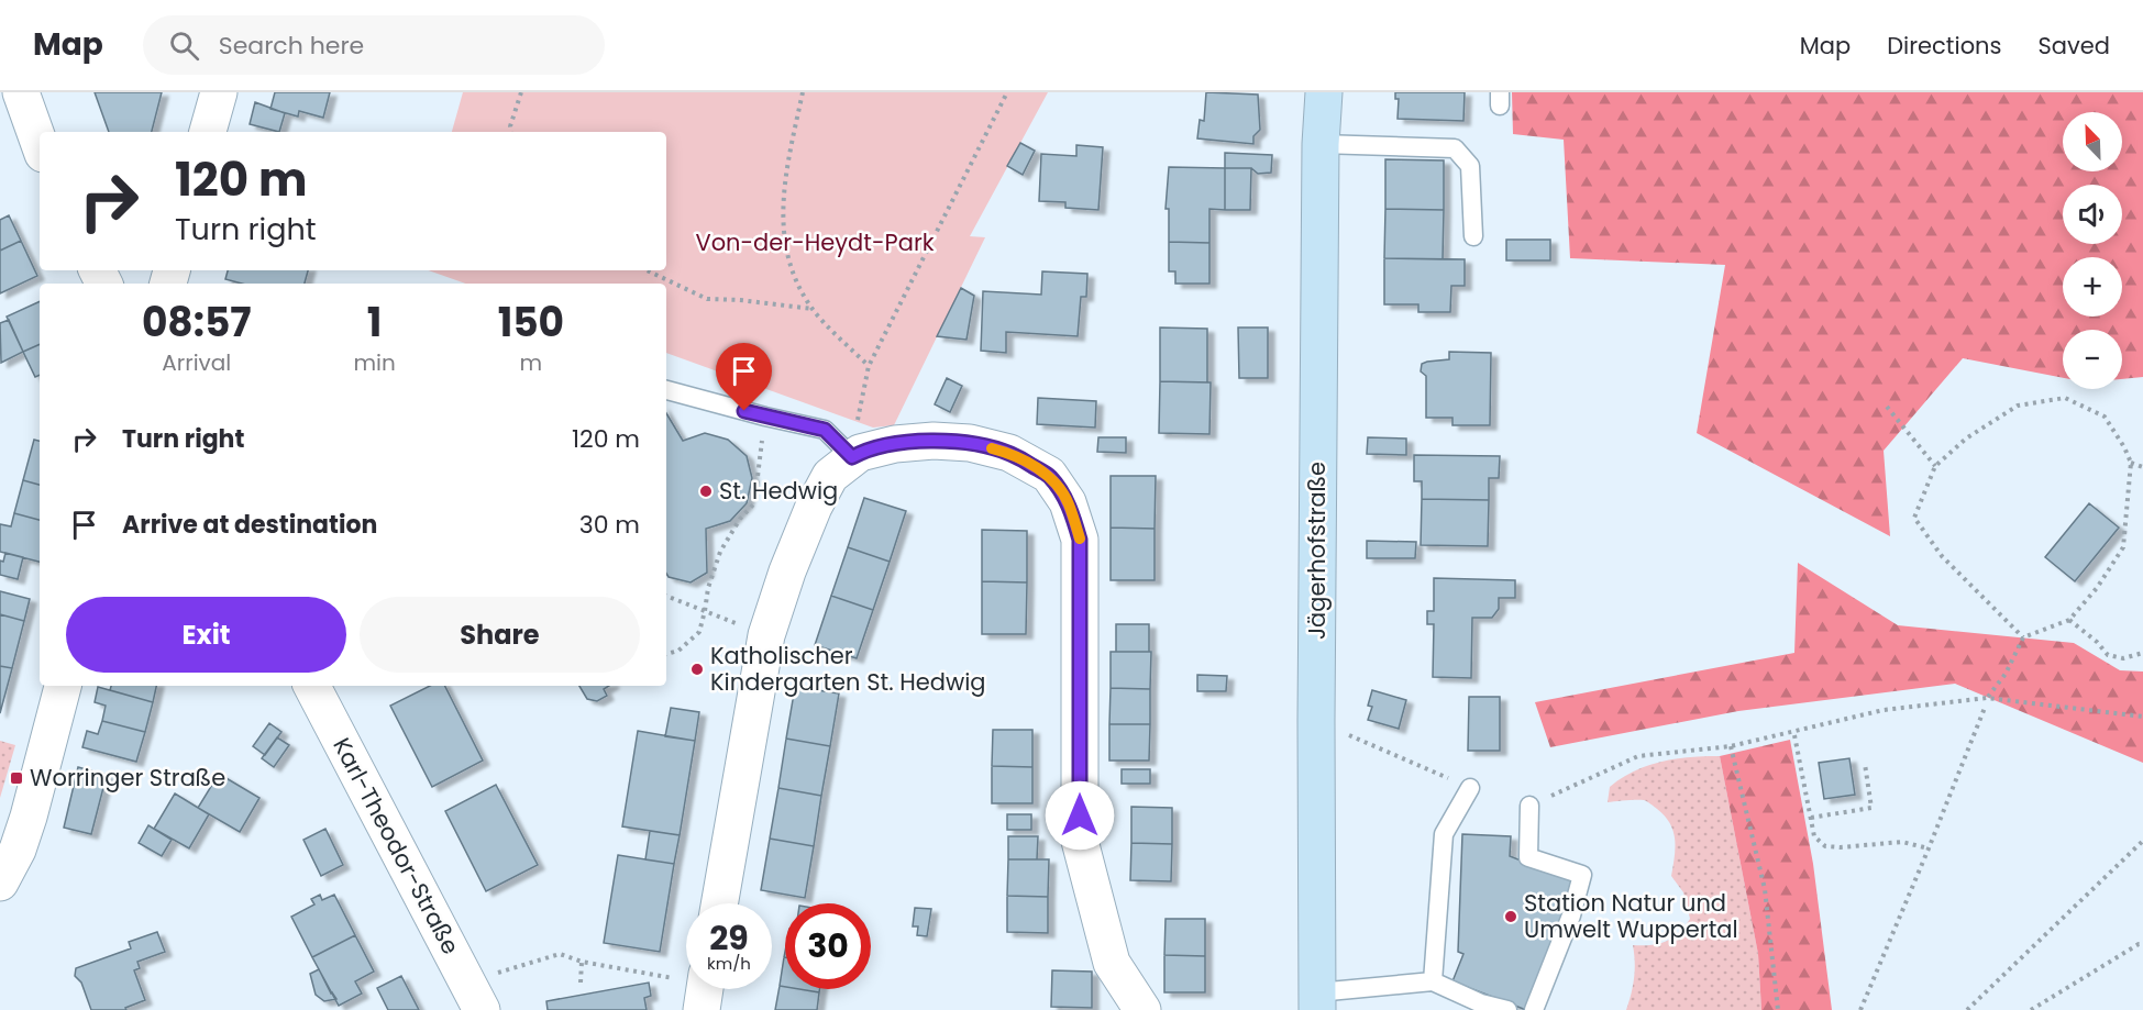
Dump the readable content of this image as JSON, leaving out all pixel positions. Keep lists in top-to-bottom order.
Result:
{
  "streets": {
    "main road": ["Jägerhofstraße"],
    "street": ["Karl-Theodor-Straße"]
  },
  "parks": ["Von-der-Heydt-Park"],
  "places": {
    "other": ["St. Hedwig", "Katholischer Kindergarten St. Hedwig", "Station Natur und Umwelt Wuppertal"],
    "transit": ["Worringer Straße"]
  },
  "north": "top left",
  "page": {
    "header": "Map",
    "search": "Search here",
    "nav": ["Map", "Directions", "Saved"],
    "map_buttons": ["+", "−"],
    "turn": ["120 m", "Turn right"],
    "eta": [
      "08:57",
      "Arrival",
      "1",
      "min",
      "150",
      "m"
    ],
    "list": [
      {
        "name": "Turn right",
        "value": "120 m"
      },
      {
        "name": "Arrive at destination",
        "value": "30 m"
      }
    ],
    "buttons": ["Exit", "Share"],
    "speed": "29 km/h",
    "limit": "30"
  }
}
